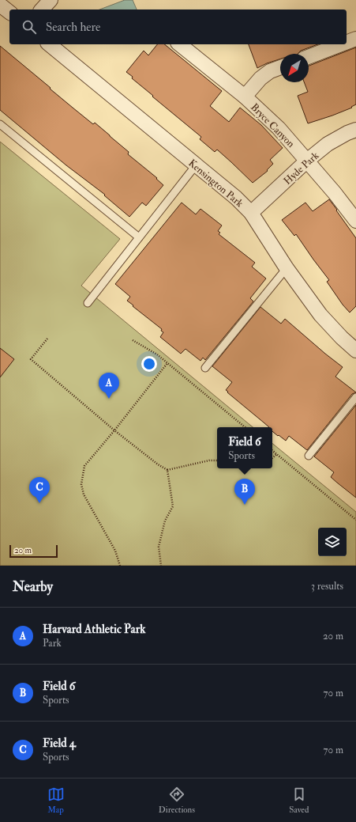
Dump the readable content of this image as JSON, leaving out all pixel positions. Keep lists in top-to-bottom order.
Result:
{
  "streets": {
    "street": ["Bryce Canyon", "Hyde Park", "Kensington Park"]
  },
  "crossings": [
    ["Bryce Canyon", "Hyde Park"],
    ["Hyde Park", "Kensington Park"]
  ],
  "scale_bar": "20 m",
  "north": "bottom left",
  "page": {
    "search": "Search here",
    "pins": ["A", "C", "B"],
    "popup": ["Field 6", "Sports"],
    "scale": "20 m",
    "heading": ["Nearby", "3 results"],
    "list": [
      {
        "mark": "A",
        "name": "Harvard Athletic Park",
        "note": "Park",
        "value": "20 m"
      },
      {
        "mark": "B",
        "name": "Field 6",
        "note": "Sports",
        "value": "70 m"
      },
      {
        "mark": "C",
        "name": "Field 4",
        "note": "Sports",
        "value": "70 m"
      }
    ],
    "nav": ["Map", "Directions", "Saved"]
  }
}
